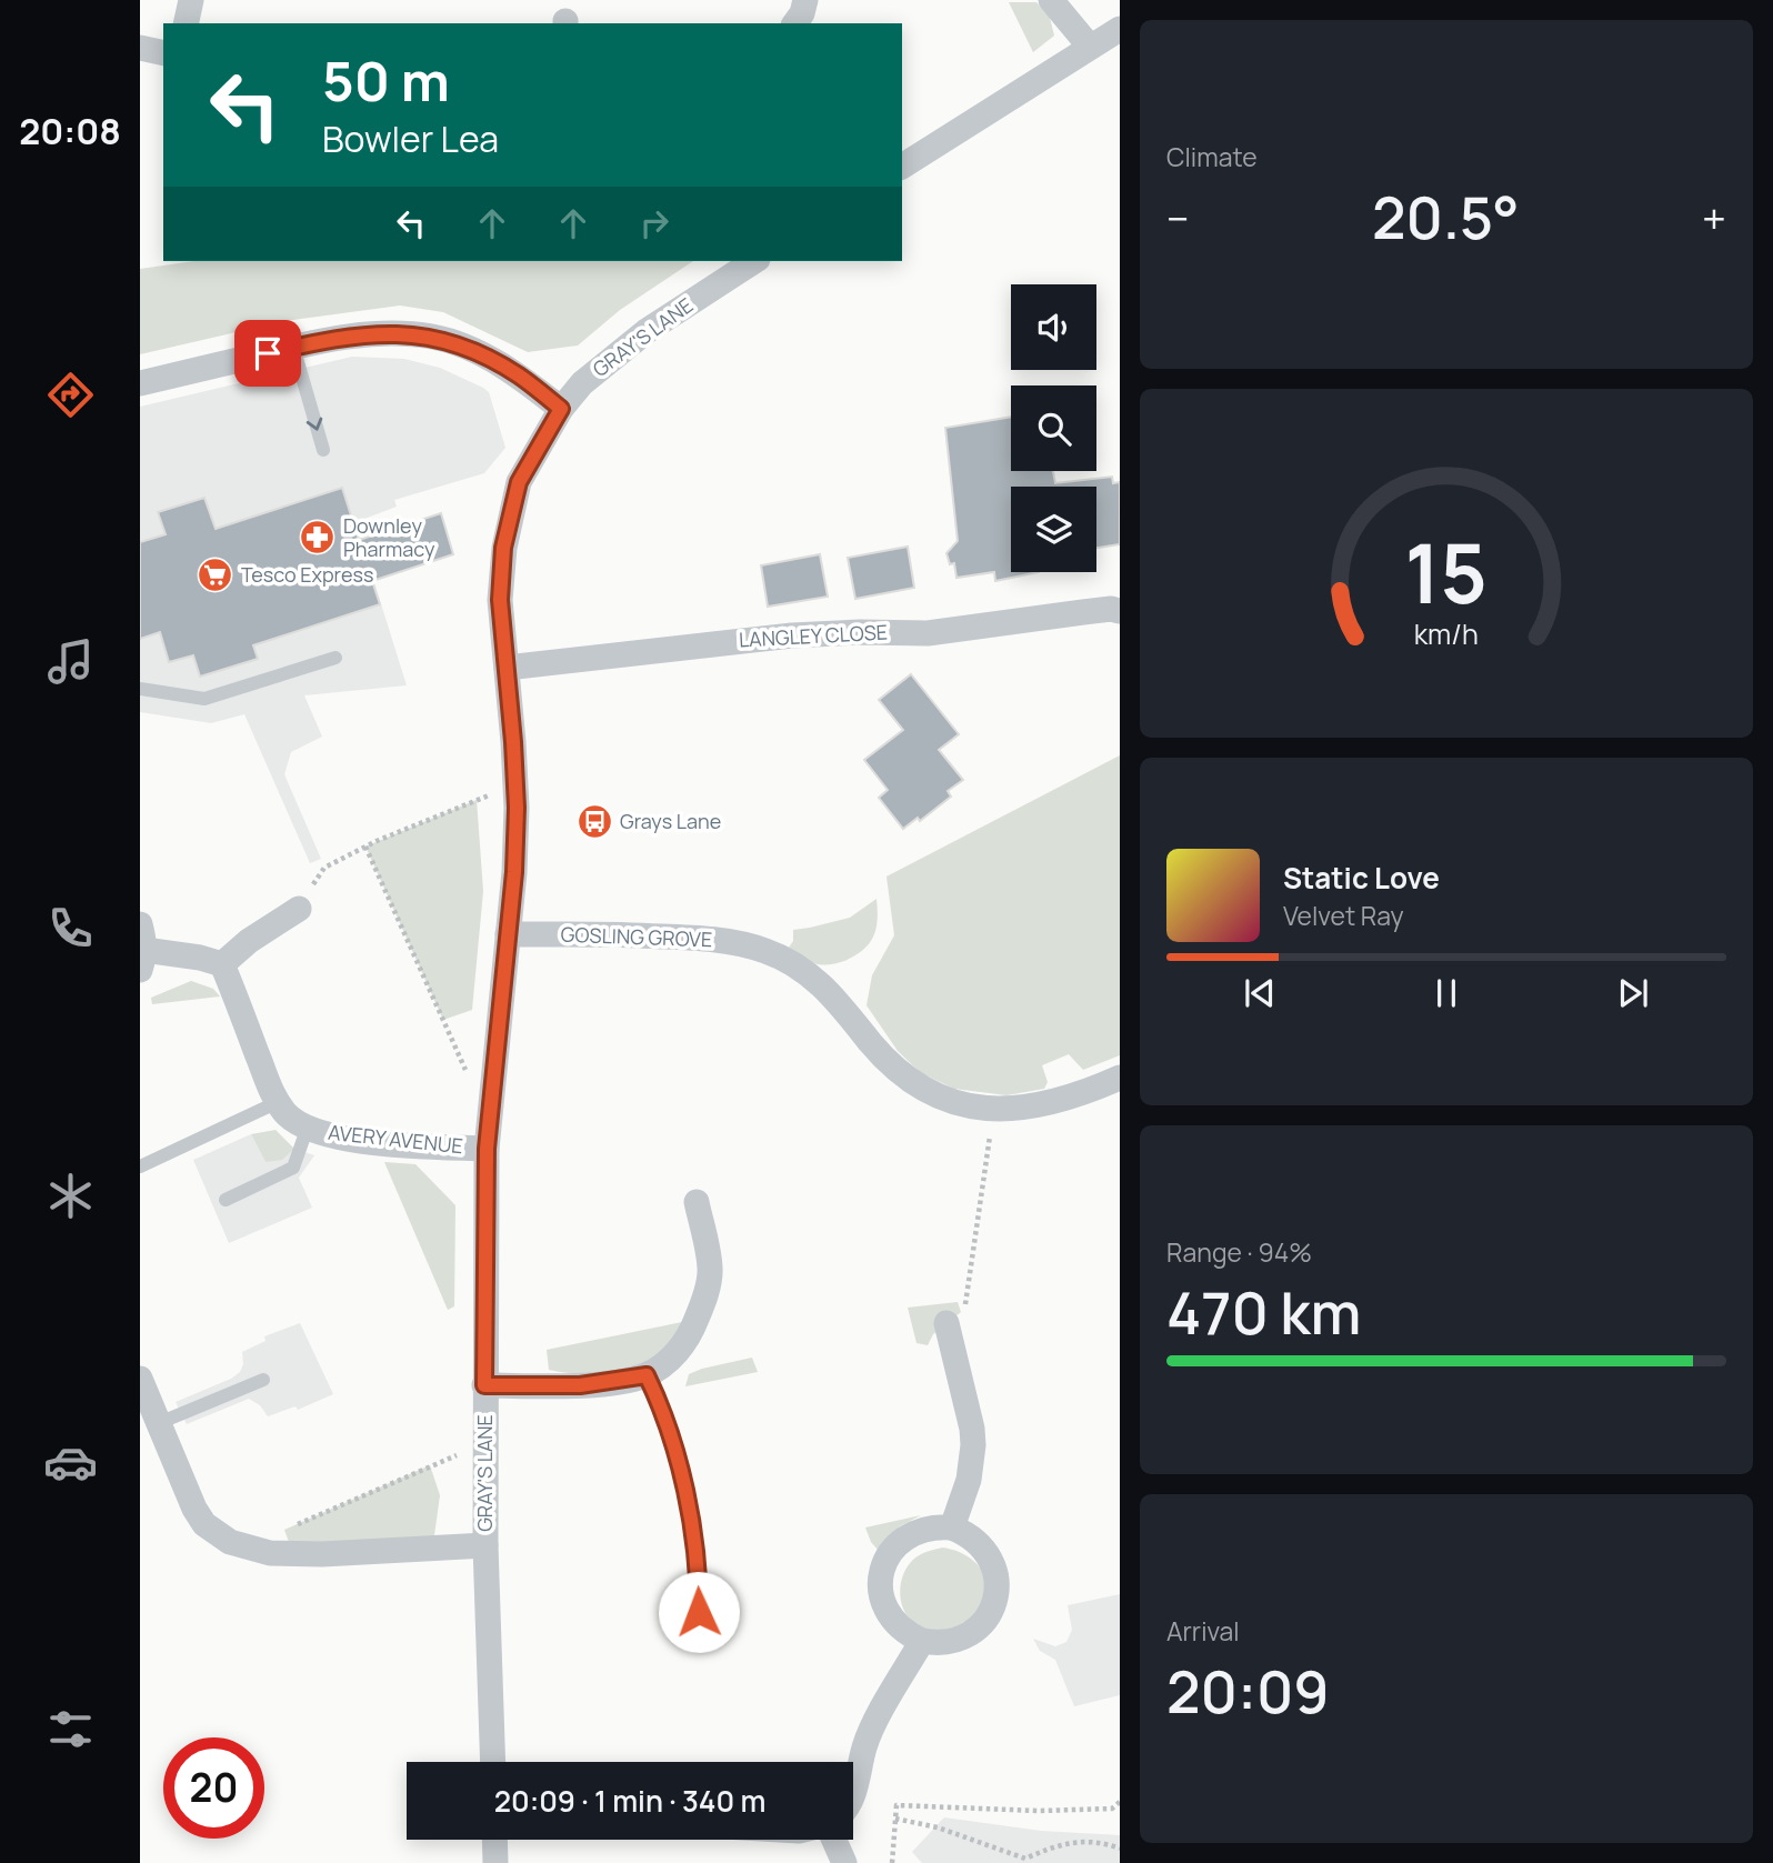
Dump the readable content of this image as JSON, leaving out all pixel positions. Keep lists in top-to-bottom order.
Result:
{
  "streets": {
    "street": [
      "GRAY'S LANE",
      "LANGLEY CLOSE",
      "GOSLING GROVE",
      "AVERY AVENUE"
    ]
  },
  "crossings": [
    ["GRAY'S LANE", "LANGLEY CLOSE"],
    ["GRAY'S LANE", "GOSLING GROVE"],
    ["GRAY'S LANE", "AVERY AVENUE"]
  ],
  "places": {
    "pharmacy": ["Downley Pharmacy"],
    "supermarket": ["Tesco Express"],
    "bus stop": ["Grays Lane"]
  },
  "page": {
    "tabs": "20:08",
    "tile": [
      "Climate",
      ["Range · 94%", "470 km"],
      ["Arrival", "20:09"]
    ],
    "turn": ["50 m", "Bowler Lea"],
    "heat": ["−", "20.5°", "+"],
    "song": ["Static Love", "Velvet Ray"],
    "limit": "20",
    "trip": "20:09 · 1 min · 340 m",
    "gauge": ["15", "km/h"]
  }
}
